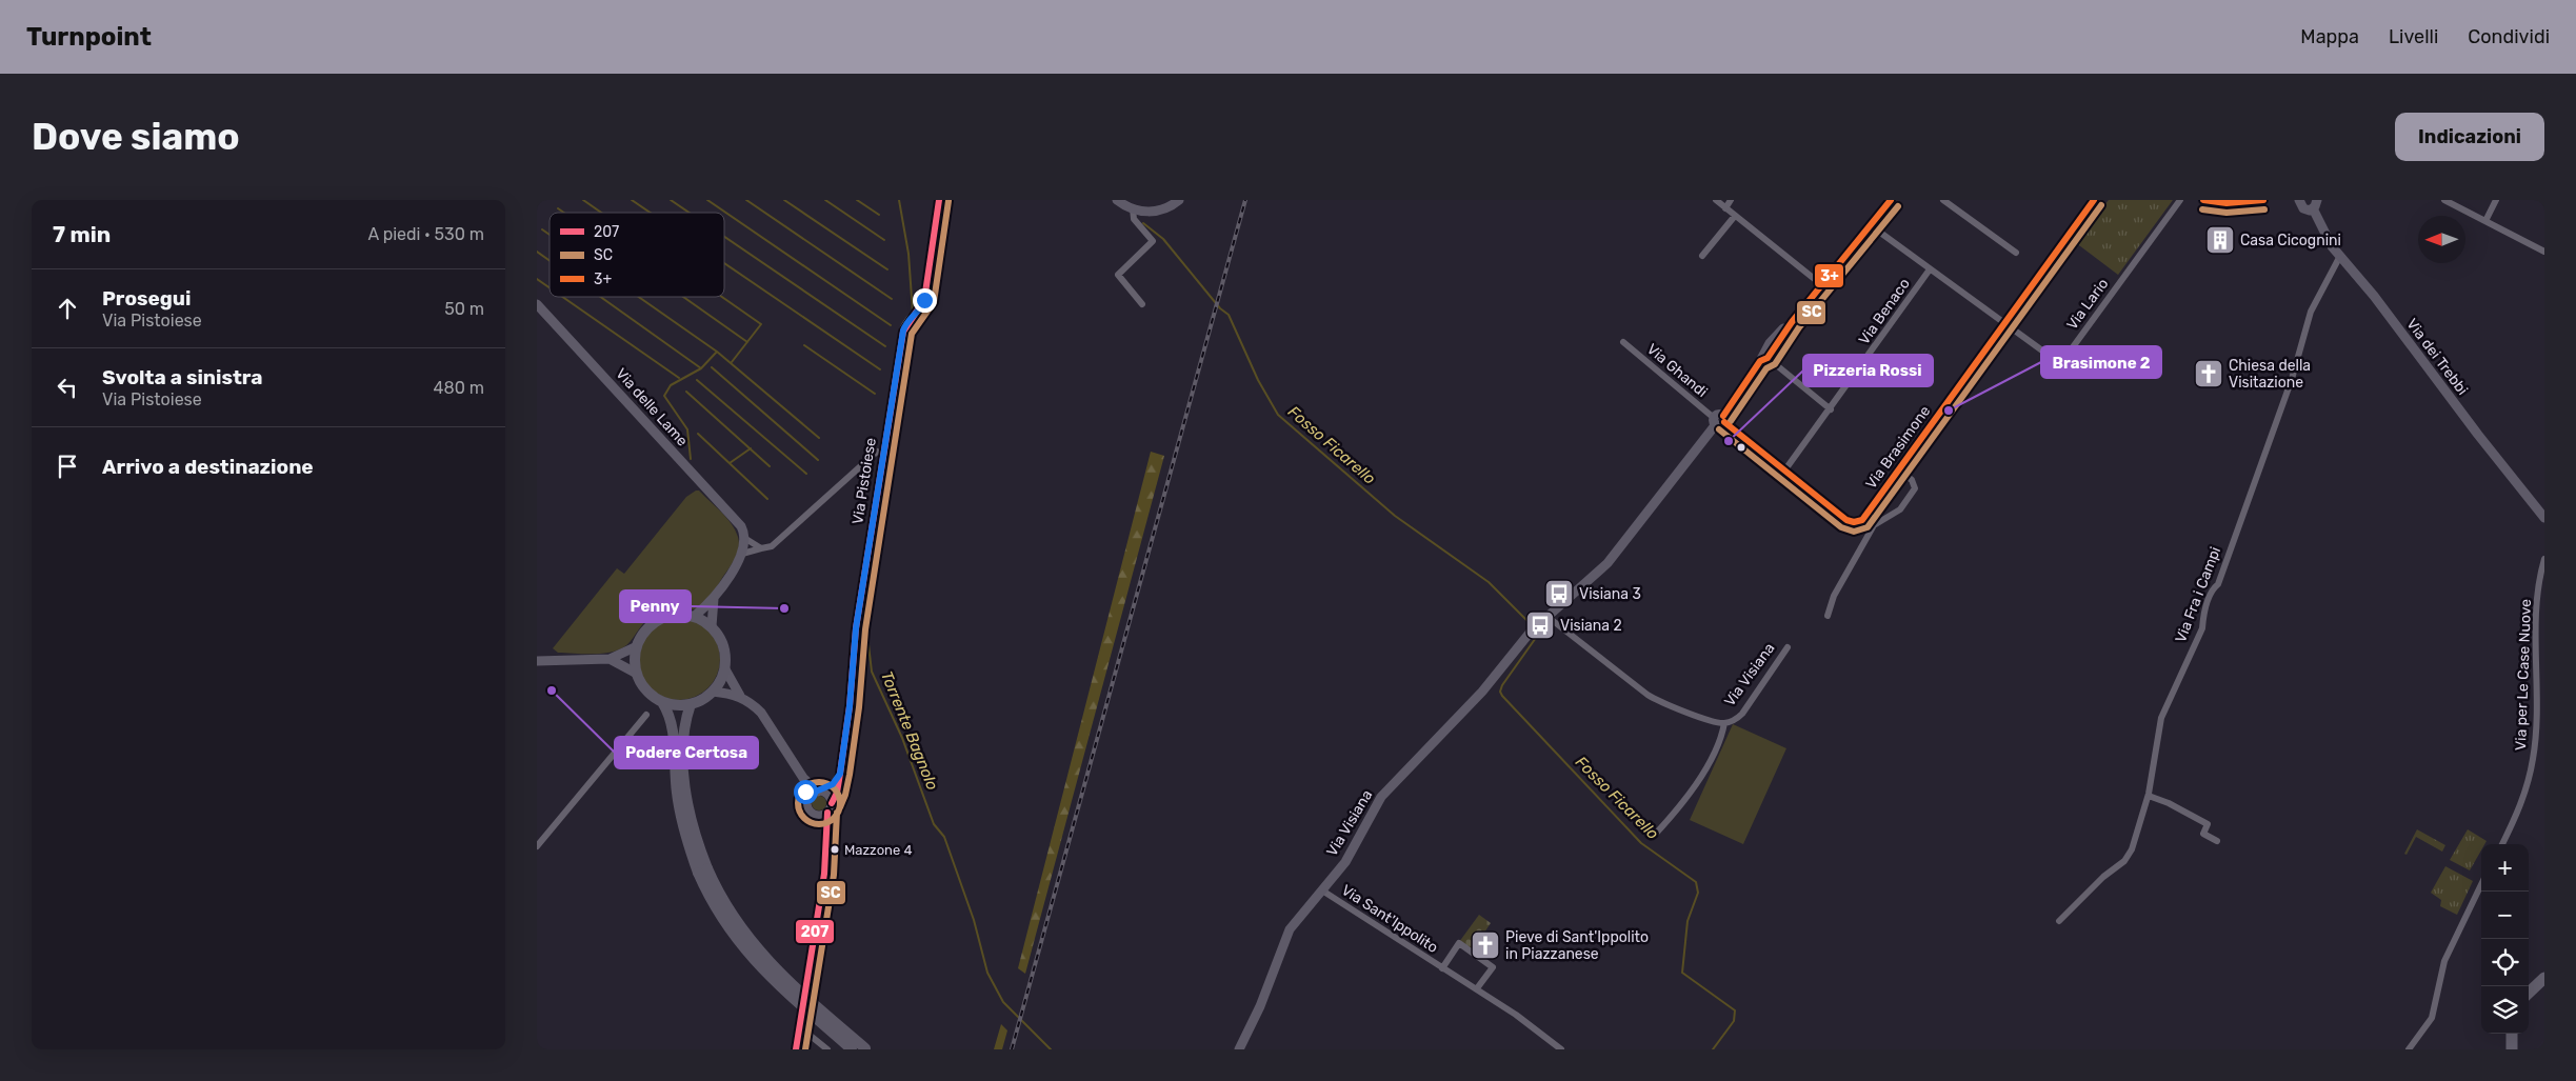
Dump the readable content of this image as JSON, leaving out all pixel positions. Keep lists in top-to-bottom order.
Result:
{
  "streets": {
    "street": [
      "Via Lario",
      "Via Benaco",
      "Via dei Trebbi",
      "Via Ghandi",
      "Via delle Lame",
      "Via Brasimone",
      "Via Pistoiese",
      "Via Fra i Campi",
      "Via Visiana",
      "Via per Le Case Nuove",
      "Via Sant'Ippolito"
    ]
  },
  "crossings": [
    ["Via Lario", "Via Benaco"],
    ["Via Lario", "Via Brasimone"],
    ["Via Lario", "Via Visiana"],
    ["Via Benaco", "Via Brasimone"],
    ["Via dei Trebbi", "Via Fra i Campi"],
    ["Via Ghandi", "Via Brasimone"],
    ["Via Ghandi", "Via Visiana"],
    ["Via Brasimone", "Via Visiana"],
    ["Via Visiana", "Via Sant'Ippolito"]
  ],
  "water": ["Fosso Ficarello", "Torrente Bagnolo"],
  "places": {
    "building": ["Casa Cicognini"],
    "church": ["Chiesa della Visitazione", "Pieve di Sant'Ippolito in Piazzanese"],
    "other": [
      "Brasimone 2",
      "Pizzeria Rossi",
      "Penny",
      "Podere Certosa",
      "Mazzone 4"
    ],
    "bus stop": ["Visiana 3", "Visiana 2"]
  },
  "lines": ["transit line 207", "transit line 3+", "transit line SC"],
  "legend": ["207", "SC", "3+"],
  "north": "left",
  "page": {
    "header": "Turnpoint",
    "nav": ["Mappa", "Livelli", "Condividi"],
    "buttons": "Indicazioni",
    "title": "Dove siamo",
    "heading": ["7 min", "A piedi · 530 m"],
    "list": [
      ["Prosegui", "Via Pistoiese", "50 m"],
      ["Svolta a sinistra", "Via Pistoiese", "480 m"],
      "Arrivo a destinazione"
    ],
    "map_buttons": ["+", "−"]
  }
}
